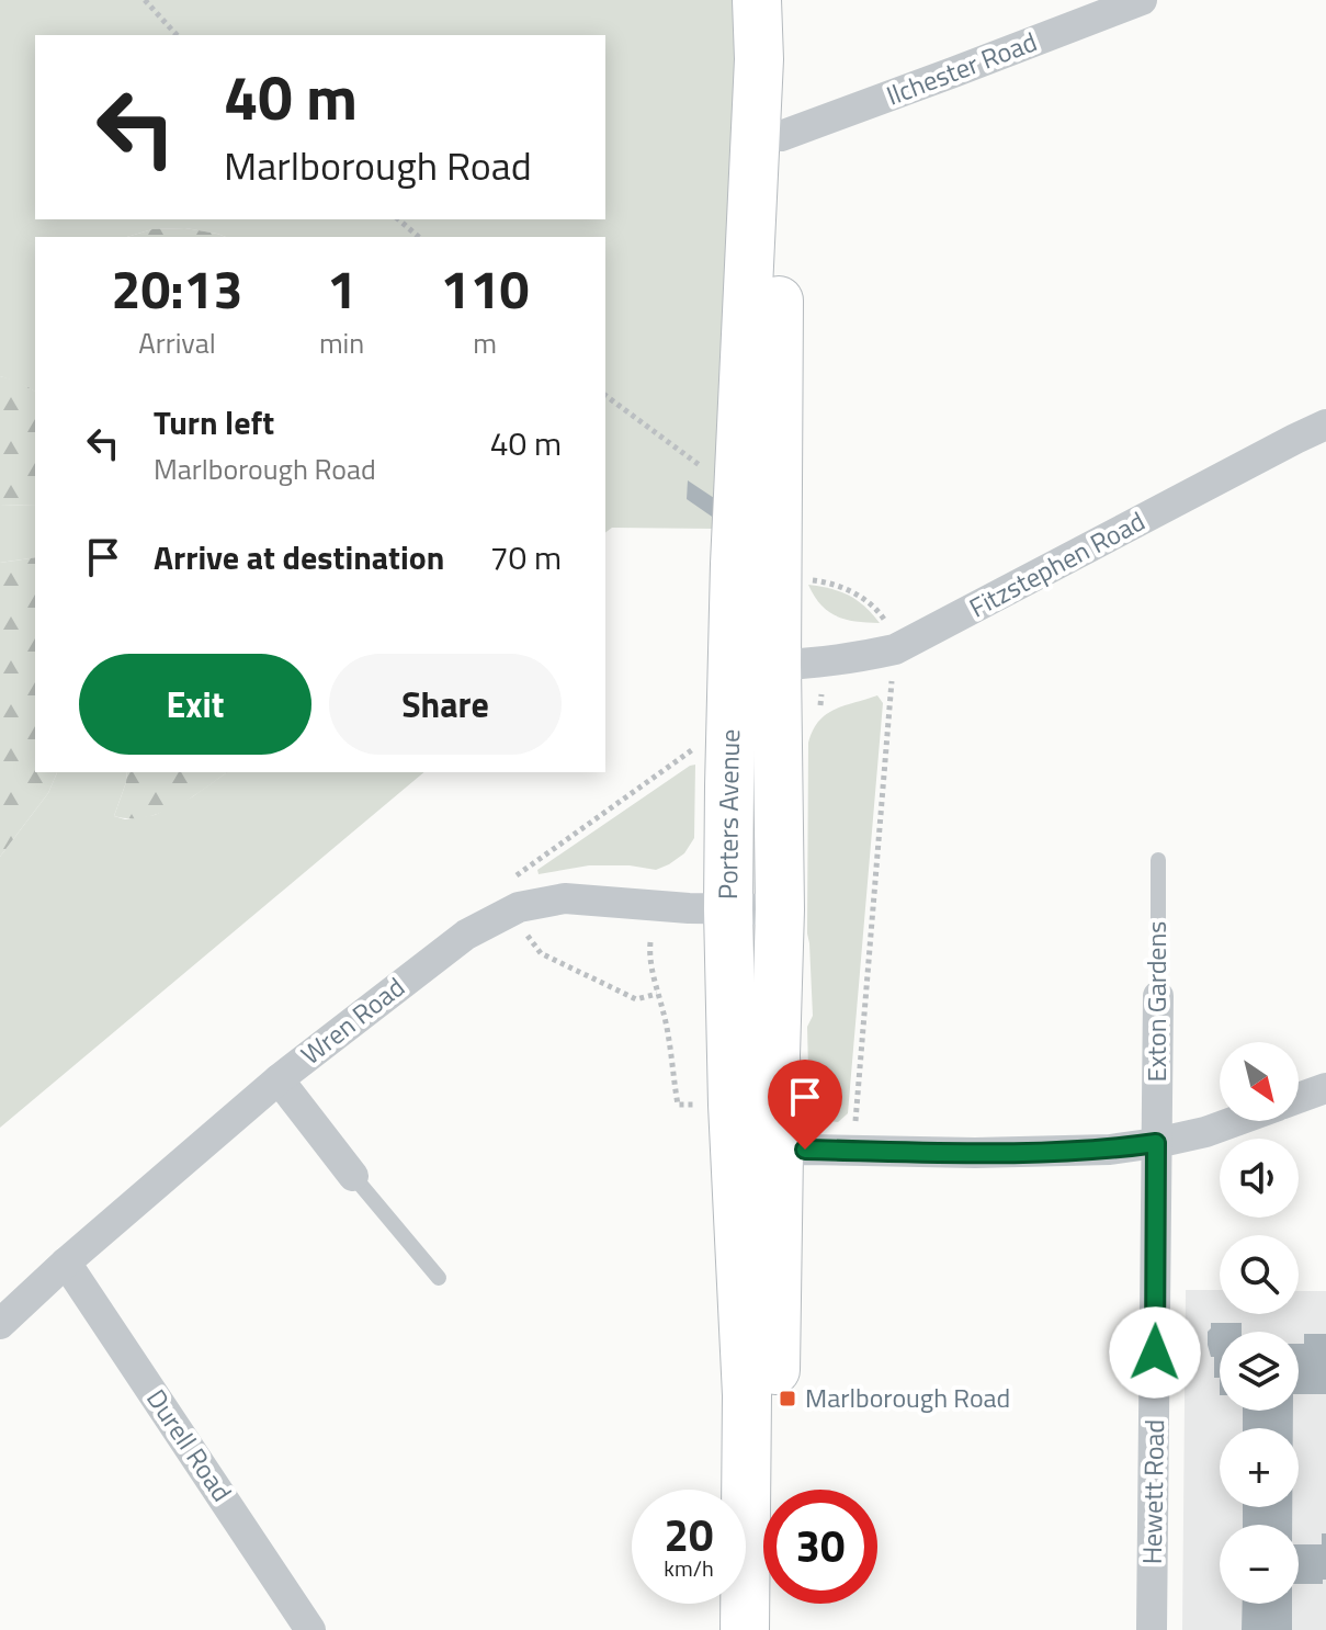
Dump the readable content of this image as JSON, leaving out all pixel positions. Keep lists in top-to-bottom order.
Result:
{
  "streets": {
    "main road": ["Porters Avenue"],
    "street": [
      "Ilchester Road",
      "Fitzstephen Road",
      "Exton Gardens",
      "Wren Road",
      "Durell Road",
      "Hewett Road"
    ]
  },
  "crossings": [
    ["Ilchester Road", "Porters Avenue"],
    ["Fitzstephen Road", "Porters Avenue"],
    ["Porters Avenue", "Wren Road"],
    ["Exton Gardens", "Hewett Road"],
    ["Wren Road", "Durell Road"]
  ],
  "places": {
    "transit": ["Marlborough Road"]
  },
  "north": "bottom right",
  "page": {
    "turn": ["40 m", "Marlborough Road"],
    "eta": [
      "20:13",
      "Arrival",
      "1",
      "min",
      "110",
      "m"
    ],
    "list": [
      {
        "name": "Turn left",
        "note": "Marlborough Road",
        "value": "40 m"
      },
      {
        "name": "Arrive at destination",
        "value": "70 m"
      }
    ],
    "buttons": ["Exit", "Share"],
    "map_buttons": ["+", "−"],
    "speed": "20 km/h",
    "limit": "30"
  }
}
